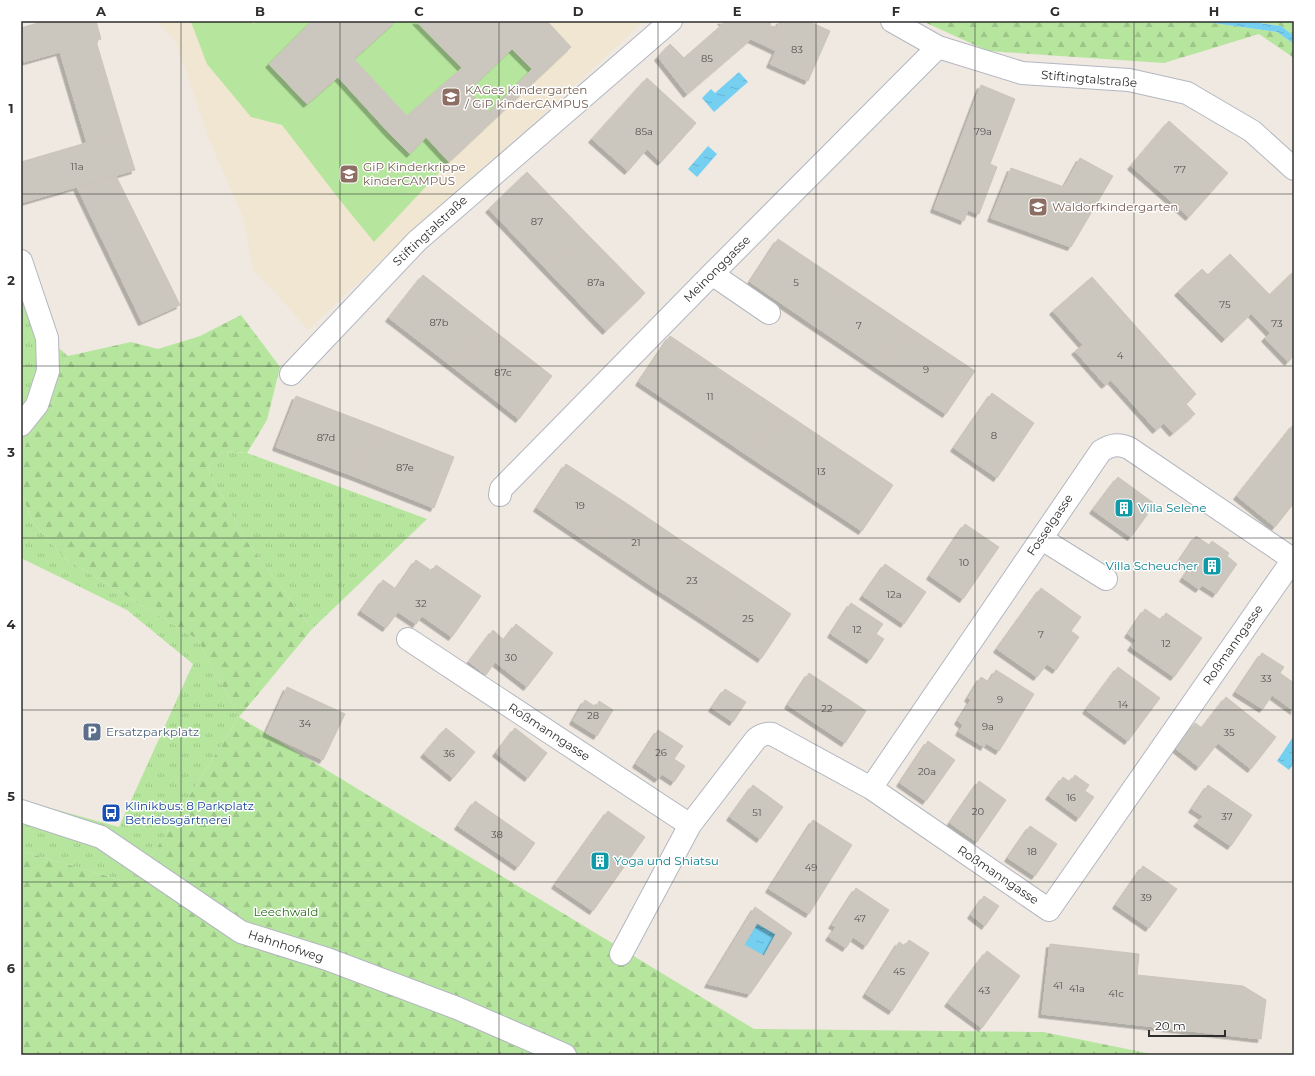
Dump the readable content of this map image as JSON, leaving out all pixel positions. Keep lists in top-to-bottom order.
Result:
{
  "streets": {
    "street": [
      "Stiftingtalstraße",
      "Meinonggasse",
      "Fosselgasse",
      "Roßmanngasse",
      "Hahnhofweg"
    ]
  },
  "crossings": [
    ["Stiftingtalstraße", "Meinonggasse"],
    ["Fosselgasse", "Roßmanngasse"]
  ],
  "parks": ["Leechwald"],
  "places": {
    "school or university": ["KAGes Kindergarten / GiP kinderCAMPUS", "GiP Kinderkrippe kinderCAMPUS", "Waldorfkindergarten"],
    "building": ["Villa Selene", "Villa Scheucher", "Yoga und Shiatsu"],
    "parking": ["Ersatzparkplatz"],
    "bus stop": ["Klinikbus: 8 Parkplatz Betriebsgärtnerei"]
  },
  "house_numbers": [
    "83",
    "85",
    "85a",
    "79a",
    "11a",
    "77",
    "87",
    "87a",
    "5",
    "75",
    "87b",
    "73",
    "7",
    "4",
    "9",
    "87c",
    "11",
    "8",
    "87d",
    "87e",
    "13",
    "19",
    "21",
    "10",
    "23",
    "12a",
    "32",
    "25",
    "12",
    "7",
    "12",
    "30",
    "33",
    "9",
    "14",
    "22",
    "28",
    "34",
    "9a",
    "35",
    "26",
    "36",
    "20a",
    "16",
    "20",
    "51",
    "37",
    "38",
    "18",
    "49",
    "39",
    "47",
    "45",
    "41",
    "41a",
    "43",
    "41c"
  ],
  "scale_bar": "20 m",
  "grid": {
    "columns": [
      "A",
      "B",
      "C",
      "D",
      "E",
      "F",
      "G",
      "H"
    ],
    "rows": [
      "1",
      "2",
      "3",
      "4",
      "5",
      "6"
    ]
  }
}
